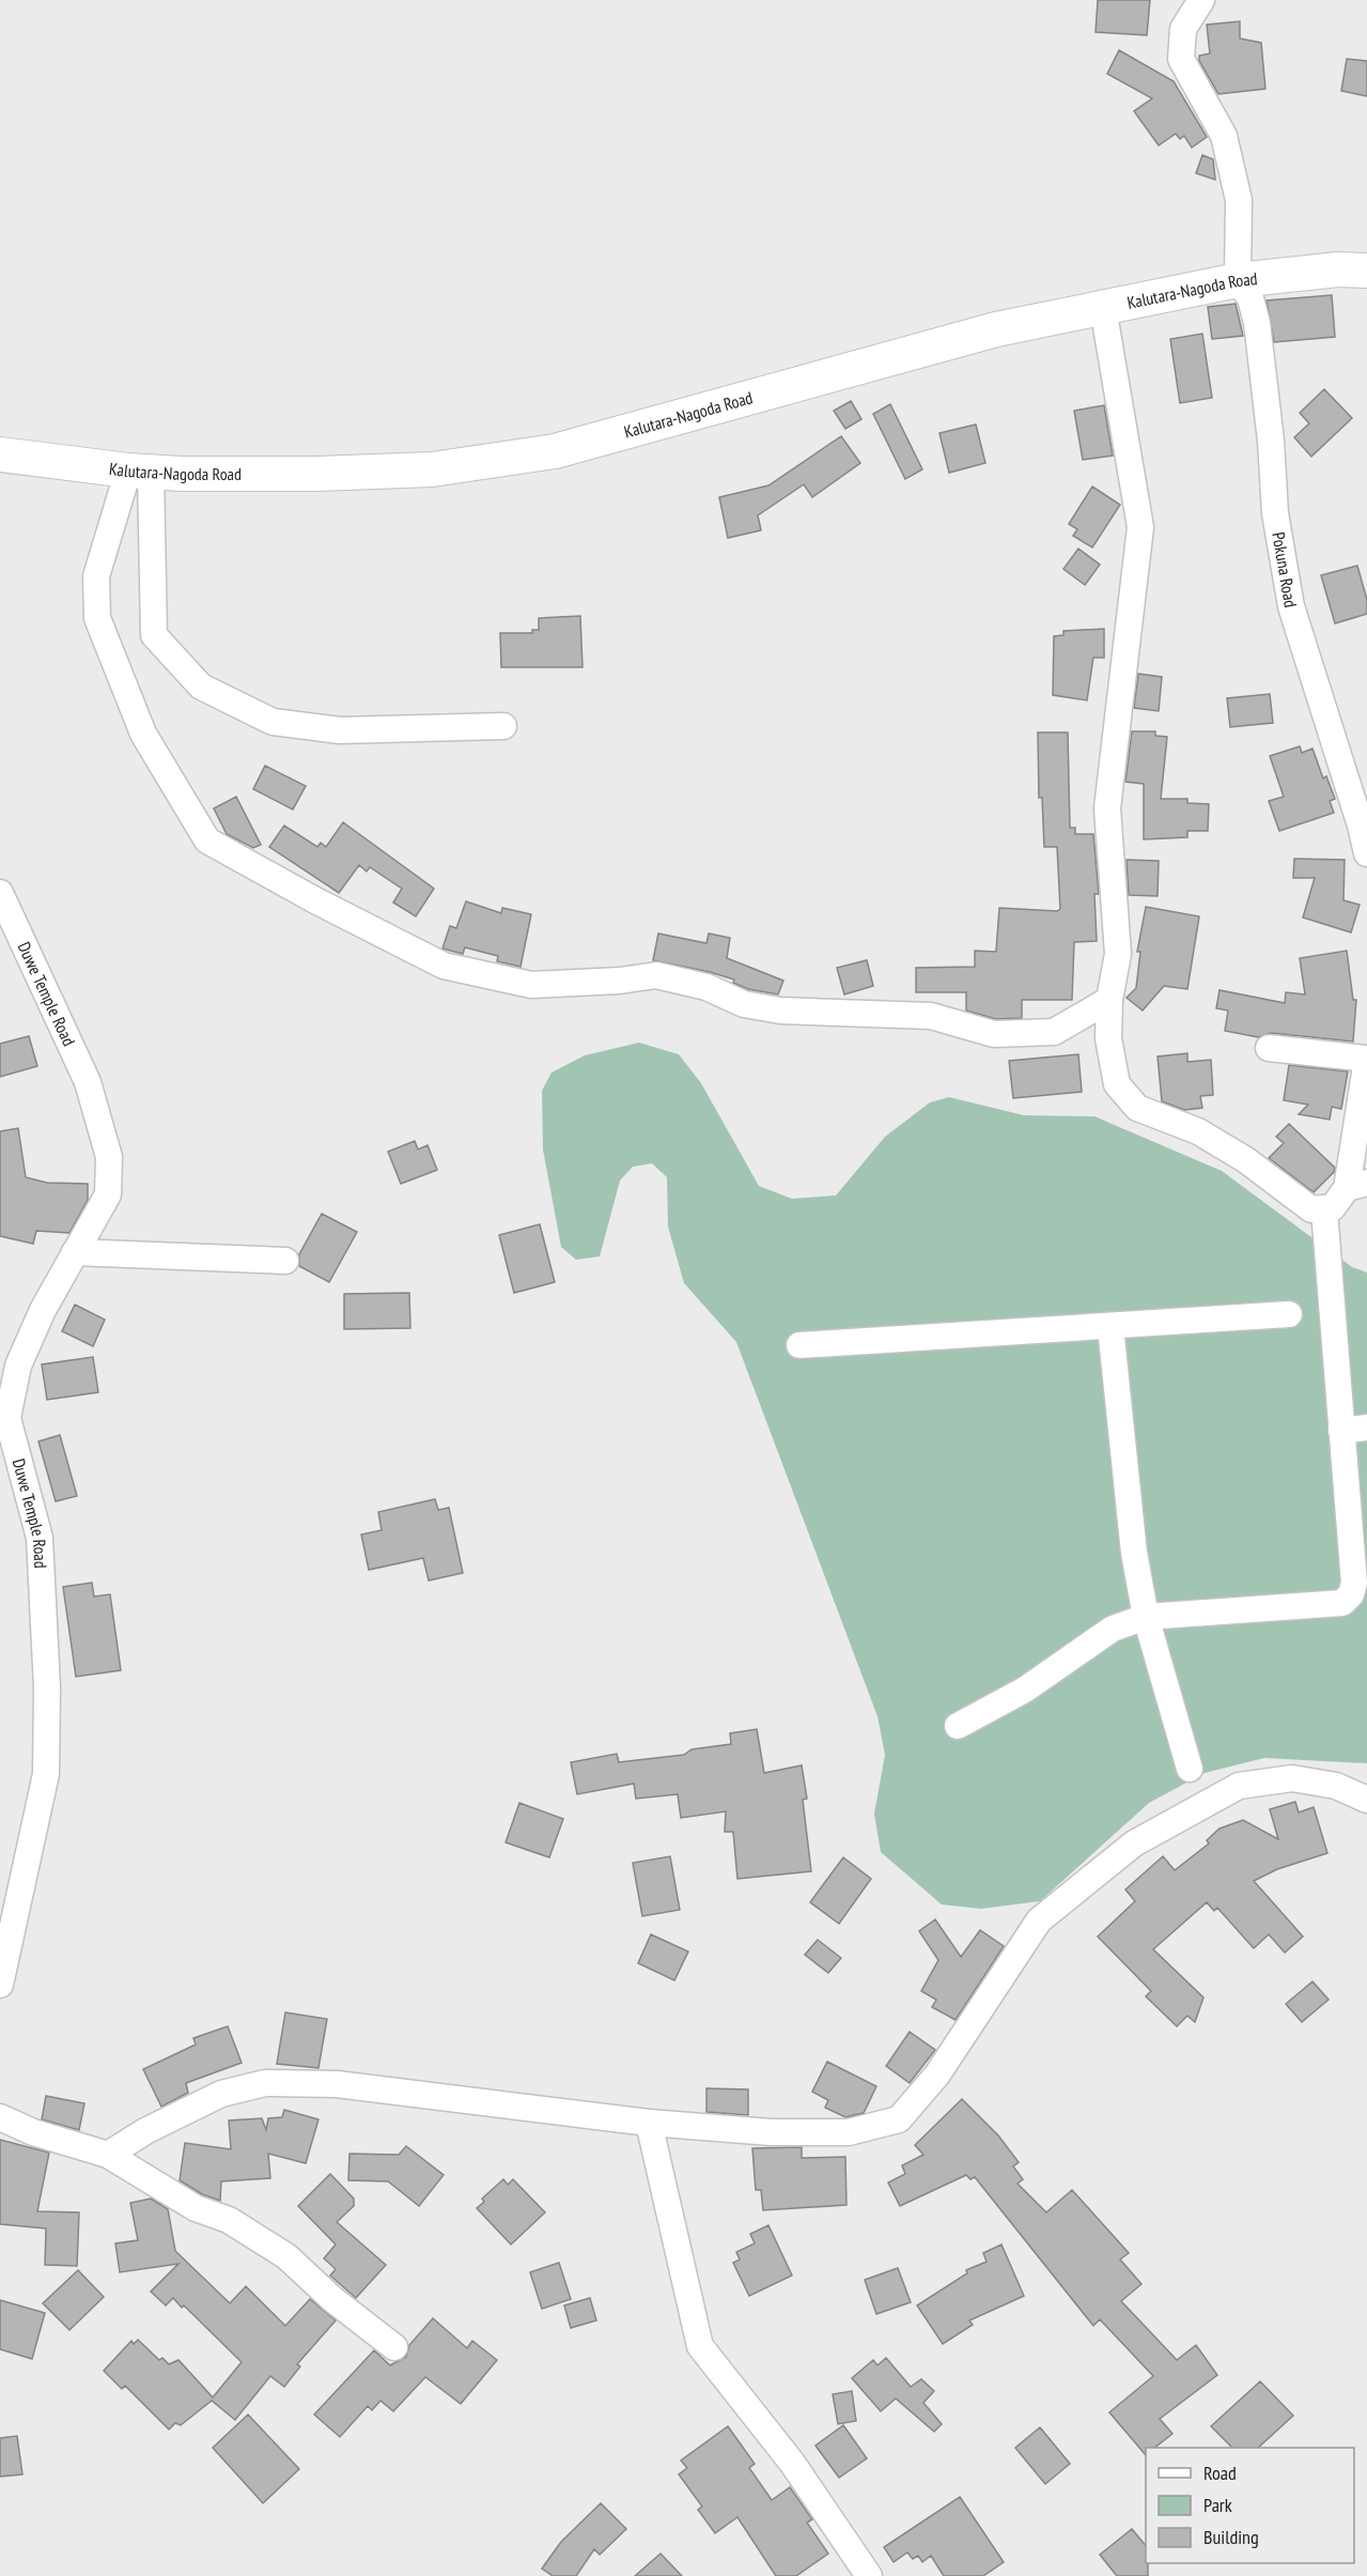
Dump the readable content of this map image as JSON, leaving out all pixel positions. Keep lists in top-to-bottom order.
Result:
{
  "streets": {
    "main road": ["Kalutara-Nagoda Road"],
    "street": ["Pokuna Road", "Duwe Temple Road"]
  },
  "crossings": [
    ["Kalutara-Nagoda Road", "Pokuna Road"]
  ],
  "legend": ["Road", "Park", "Building"]
}
